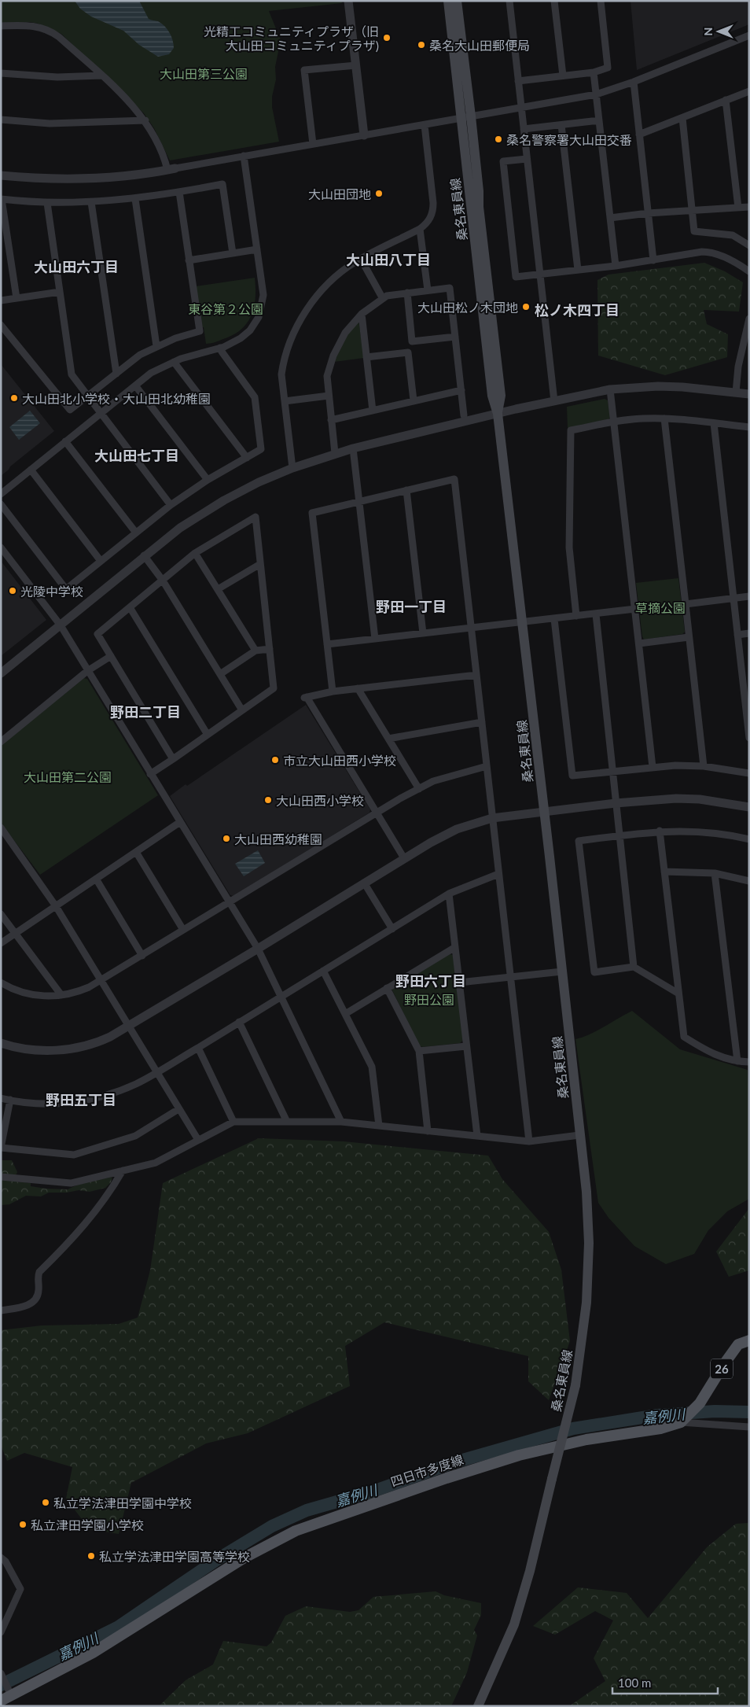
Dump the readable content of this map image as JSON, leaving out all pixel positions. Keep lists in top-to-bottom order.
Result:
{
  "streets": {
    "main road": ["桑名東員線", "26", "四日市多度線"]
  },
  "districts": [
    "大山田八丁目",
    "大山田六丁目",
    "松ノ木四丁目",
    "大山田七丁目",
    "野田一丁目",
    "野田二丁目",
    "野田六丁目",
    "野田五丁目"
  ],
  "water": ["嘉例川"],
  "parks": [
    "大山田第三公園",
    "東谷第２公園",
    "草摘公園",
    "大山田第二公園",
    "野田公園"
  ],
  "places": [
    "光精工コミュニティプラザ（旧 大山田コミュニティプラザ)",
    "桑名大山田郵便局",
    "桑名警察署大山田交番",
    "大山田団地",
    "大山田松ノ木団地",
    "大山田北小学校・大山田北幼稚園",
    "光陵中学校",
    "市立大山田西小学校",
    "大山田西小学校",
    "大山田西幼稚園",
    "私立学法津田学園中学校",
    "私立津田学園小学校",
    "私立学法津田学園高等学校"
  ],
  "scale_bar": "100 m",
  "north": "left"
}
